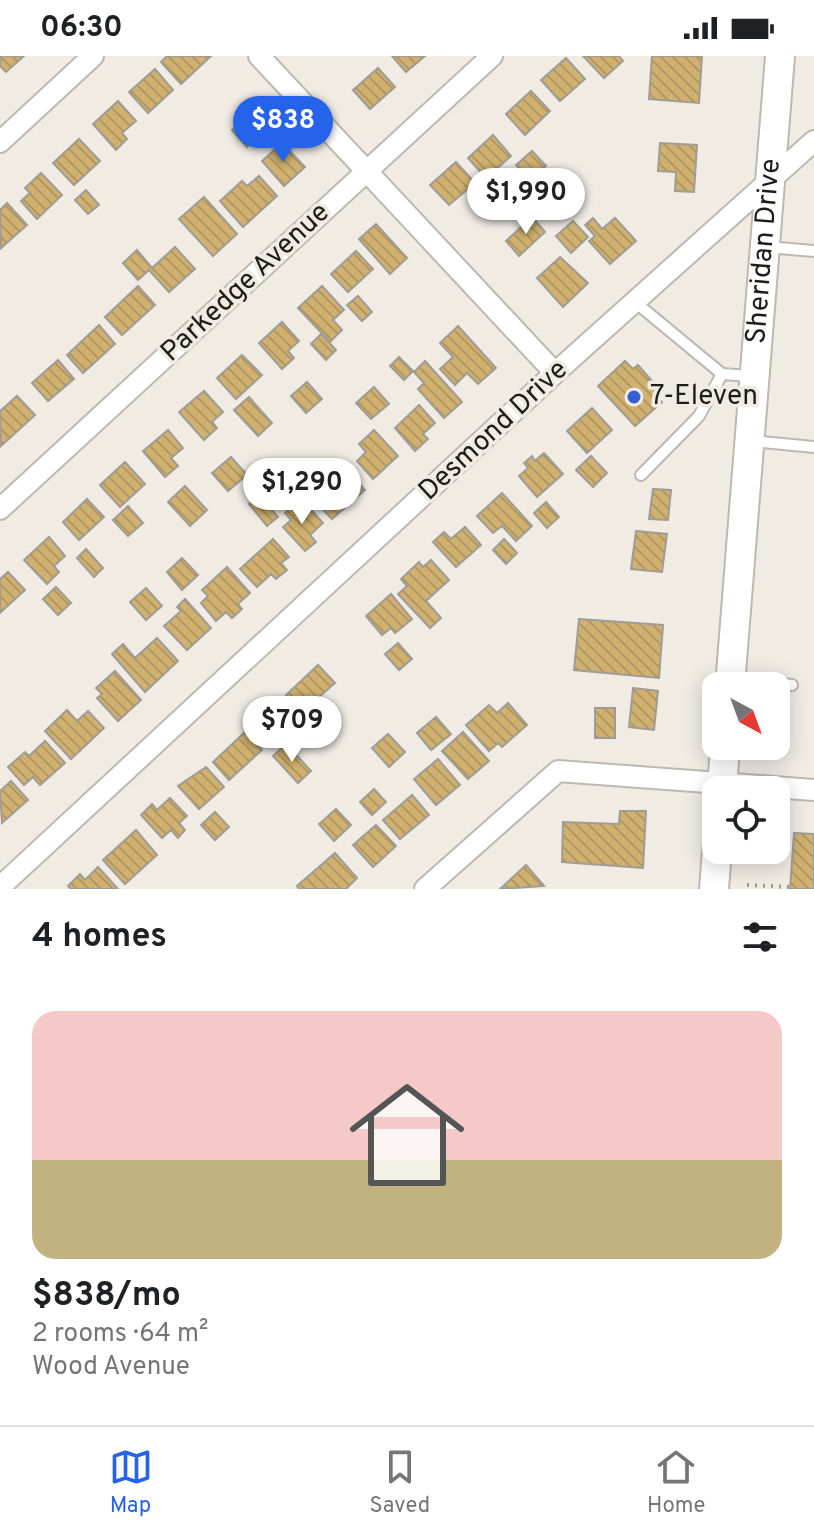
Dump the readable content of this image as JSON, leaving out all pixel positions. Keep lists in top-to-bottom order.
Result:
{
  "streets": {
    "main road": ["Sheridan Drive"],
    "street": ["Parkedge Avenue", "Desmond Drive"]
  },
  "crossings": [
    ["Sheridan Drive", "Desmond Drive"]
  ],
  "places": ["7-Eleven"],
  "north": "bottom right",
  "page": {
    "status": "06:30",
    "price": [
      "$838",
      "$1,990",
      "$1,290",
      "$709"
    ],
    "heading": "4 homes",
    "list": [
      {
        "name": "$838/mo",
        "note": "2 rooms · 64 m² · Wood Avenue"
      }
    ],
    "tabs": ["Map", "Saved", "Home"]
  }
}
